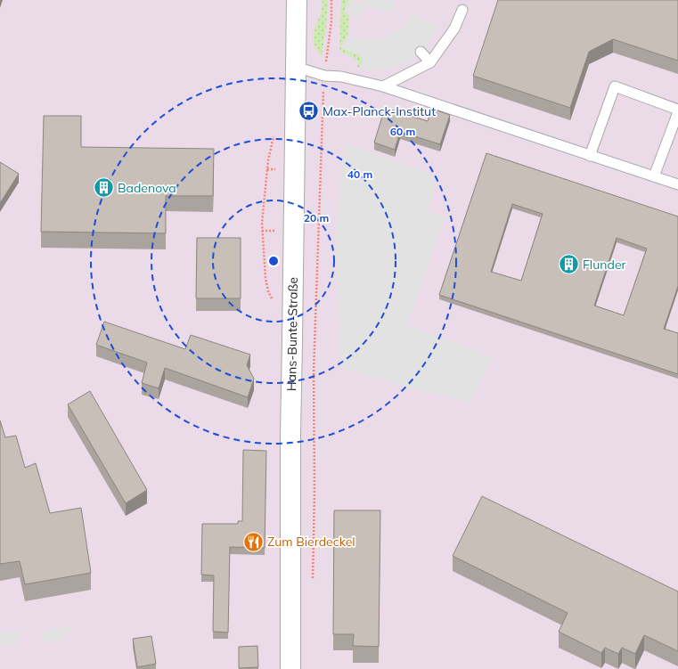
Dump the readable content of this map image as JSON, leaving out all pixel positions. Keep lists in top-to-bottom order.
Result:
{
  "streets": {
    "street": ["Hans-Bunte-Straße"]
  },
  "places": {
    "bus stop": ["Max-Planck-Institut"],
    "building": ["Badenova", "Flunder"],
    "restaurant": ["Zum Bierdeckel"]
  },
  "rings": ["60 m", "40 m", "20 m"]
}
